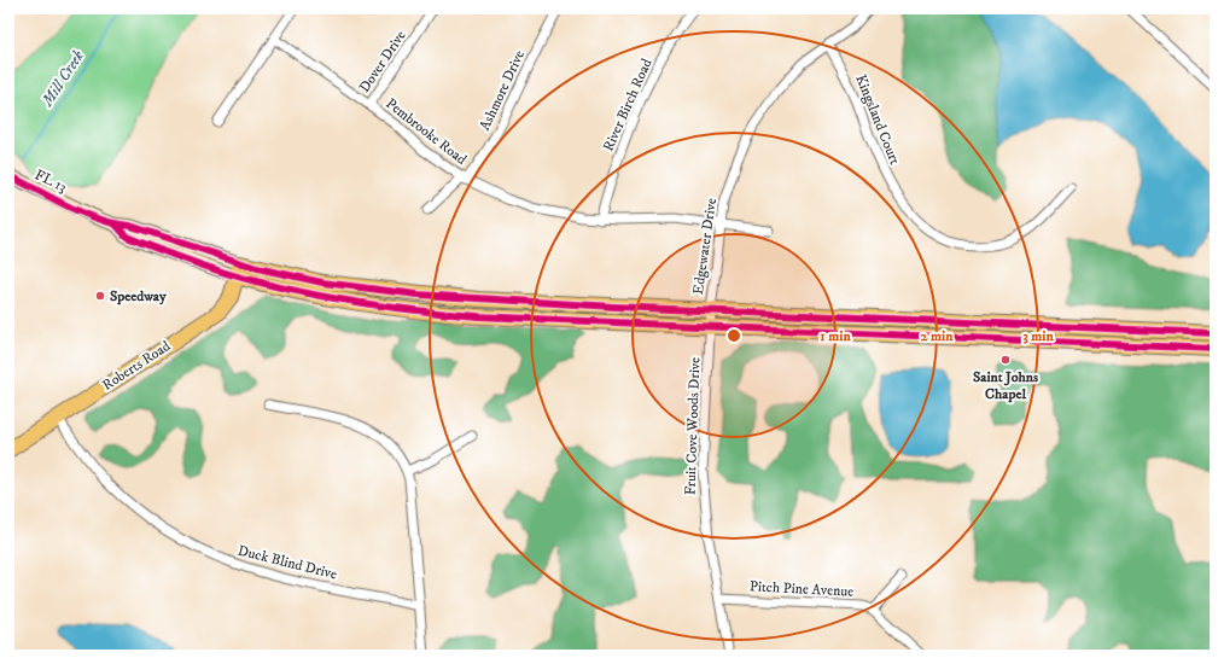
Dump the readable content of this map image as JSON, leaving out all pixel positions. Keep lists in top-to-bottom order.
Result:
{
  "streets": {
    "main road": ["FL 13", "Roberts Road"],
    "street": [
      "Dover Drive",
      "Ashmore Drive",
      "River Birch Road",
      "Kingsland Court",
      "Pembrooke Road",
      "Edgewater Drive",
      "Fruit Cove Woods Drive",
      "Duck Blind Drive",
      "Pitch Pine Avenue"
    ]
  },
  "crossings": [
    ["Dover Drive", "Pembrooke Road"],
    ["Ashmore Drive", "Pembrooke Road"],
    ["River Birch Road", "Pembrooke Road"],
    ["Kingsland Court", "Edgewater Drive"],
    ["Pembrooke Road", "Edgewater Drive"],
    ["FL 13", "Roberts Road"],
    ["Edgewater Drive", "Fruit Cove Woods Drive"],
    ["Roberts Road", "Duck Blind Drive"],
    ["Fruit Cove Woods Drive", "Pitch Pine Avenue"]
  ],
  "water": ["Mill Creek"],
  "places": ["Speedway", "Saint Johns Chapel"],
  "rings": ["1 min", "2 min", "3 min"]
}
